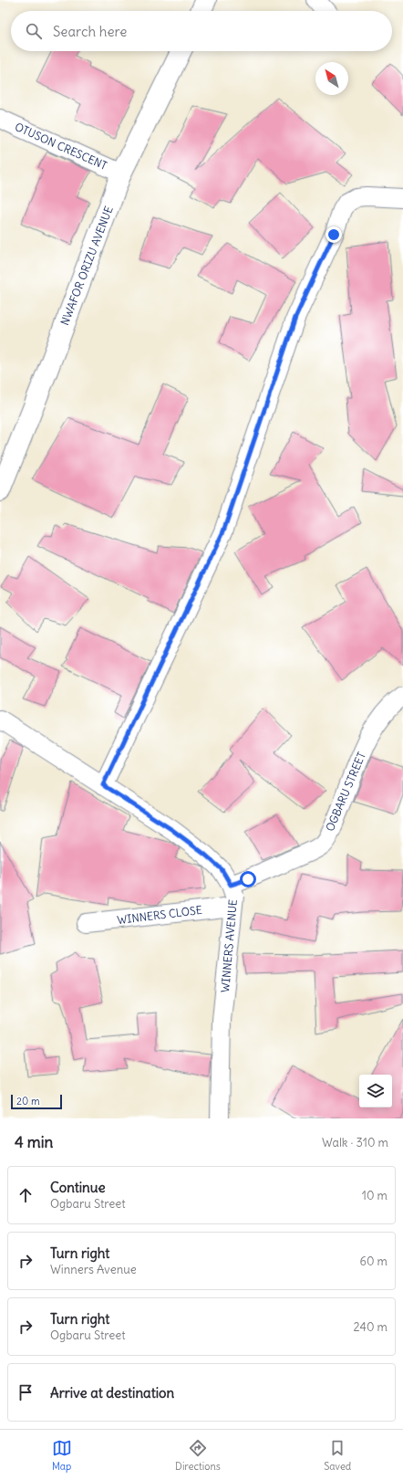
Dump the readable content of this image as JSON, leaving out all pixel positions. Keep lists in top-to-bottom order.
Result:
{
  "streets": {
    "street": [
      "OTUSON CRESCENT",
      "NWAFOR ORIZU AVENUE",
      "OGBARU STREET",
      "WINNERS CLOSE",
      "WINNERS AVENUE"
    ]
  },
  "crossings": [
    ["OTUSON CRESCENT", "NWAFOR ORIZU AVENUE"],
    ["OGBARU STREET", "WINNERS AVENUE"],
    ["WINNERS CLOSE", "WINNERS AVENUE"]
  ],
  "scale_bar": "20 m",
  "north": "top left",
  "page": {
    "search": "Search here",
    "scale": "20 m",
    "heading": ["4 min", "Walk · 310 m"],
    "list": [
      ["Continue", "Ogbaru Street", "10 m"],
      ["Turn right", "Winners Avenue", "60 m"],
      ["Turn right", "Ogbaru Street", "240 m"],
      "Arrive at destination"
    ],
    "nav": ["Map", "Directions", "Saved"]
  }
}
